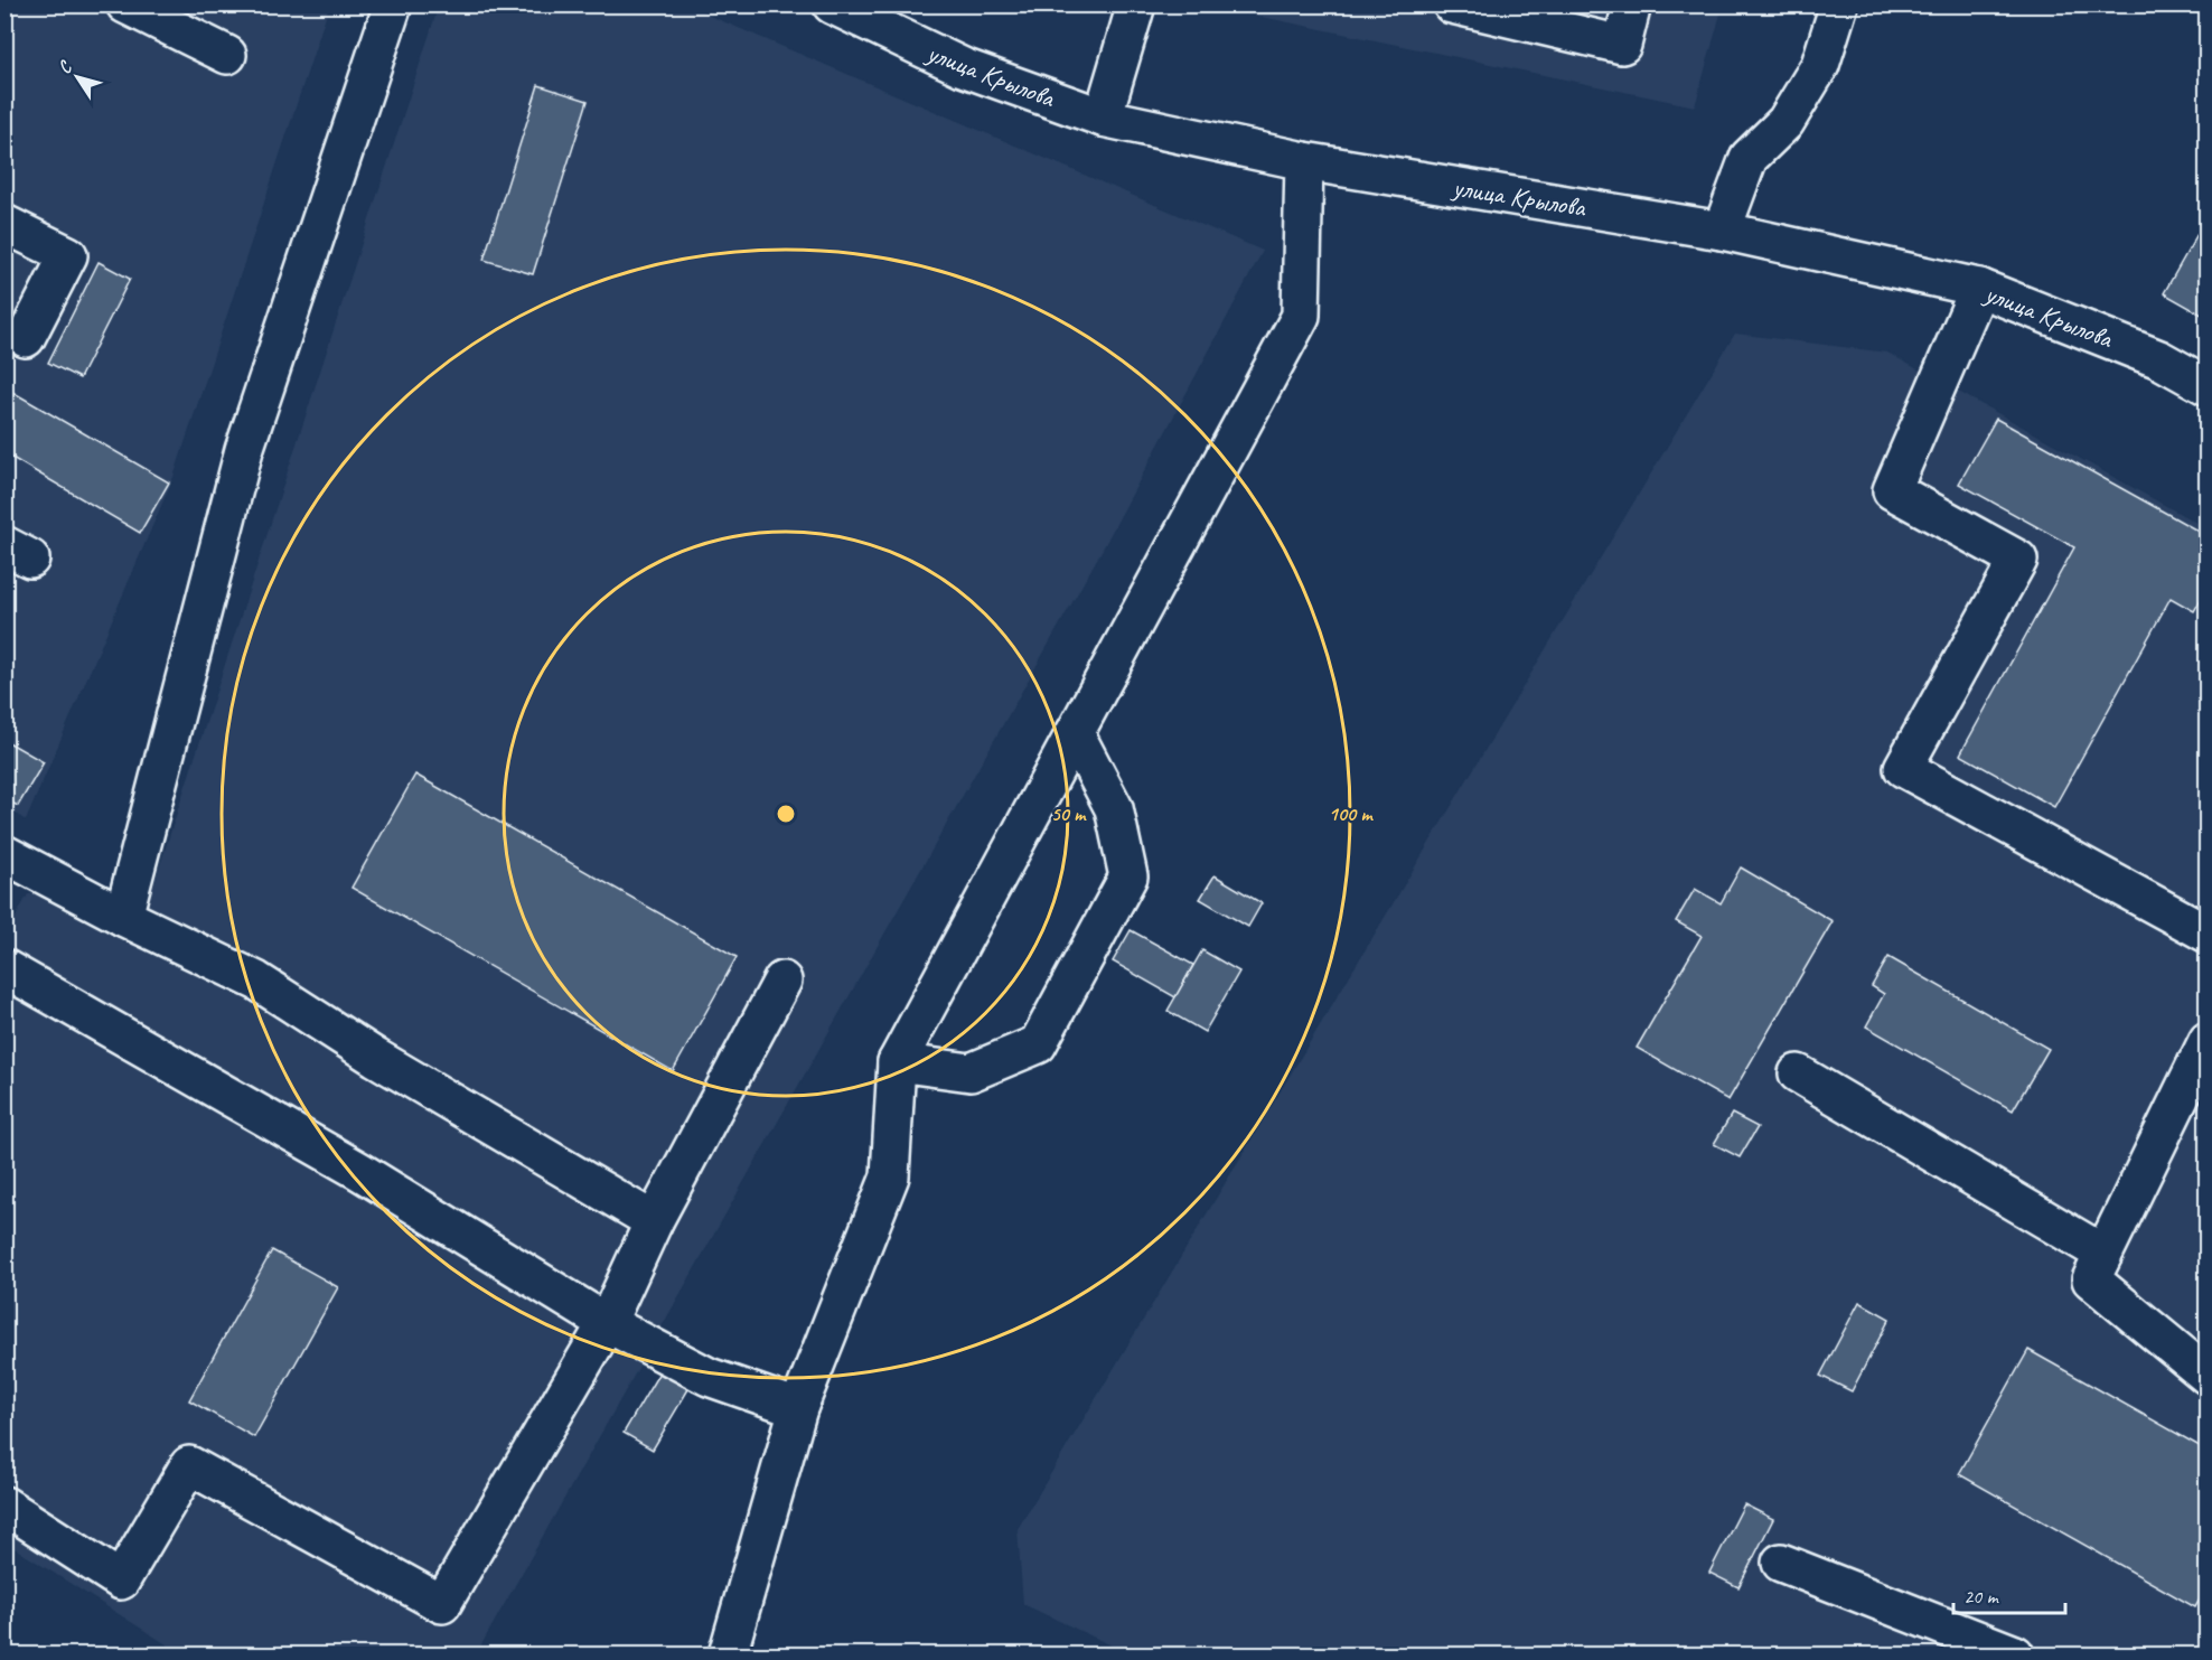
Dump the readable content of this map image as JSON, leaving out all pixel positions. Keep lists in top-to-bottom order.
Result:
{
  "streets": {
    "street": ["улица Крылова"]
  },
  "scale_bar": "20 m",
  "north": "top left",
  "rings": ["50 m", "100 m"]
}
